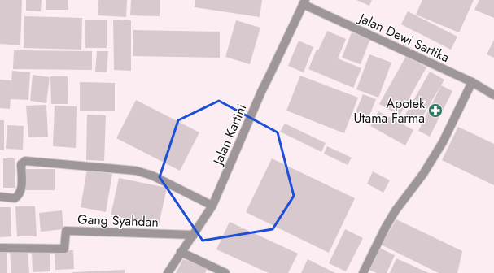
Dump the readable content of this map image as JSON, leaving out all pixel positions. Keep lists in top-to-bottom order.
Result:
{
  "streets": {
    "street": ["Jalan Dewi Sartika", "Jalan Kartini", "Gang Syahdan"]
  },
  "crossings": [
    ["Jalan Dewi Sartika", "Jalan Kartini"],
    ["Jalan Kartini", "Gang Syahdan"]
  ],
  "places": {
    "pharmacy": ["Apotek Utama Farma"]
  }
}
